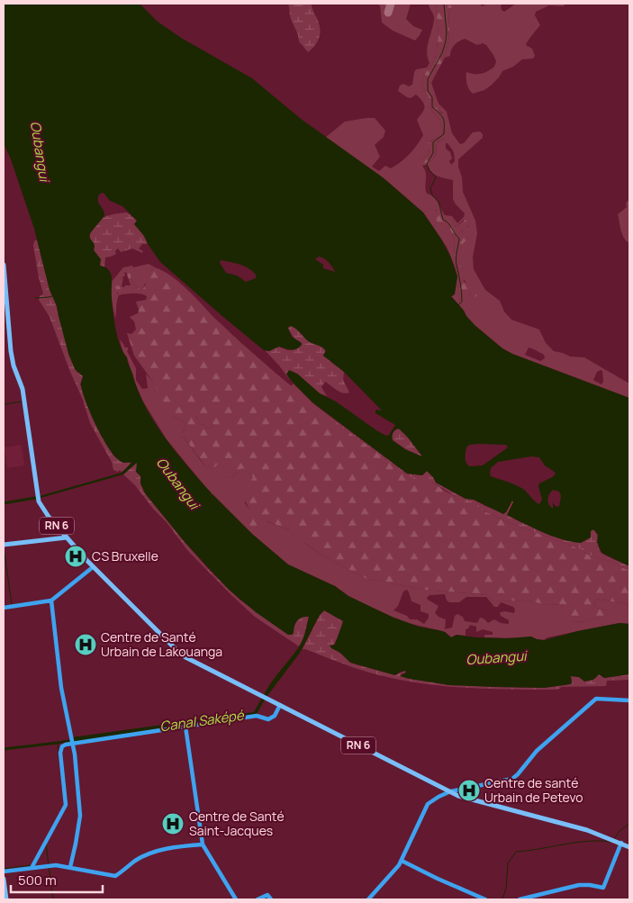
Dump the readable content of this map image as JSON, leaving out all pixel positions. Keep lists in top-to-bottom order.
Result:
{
  "streets": {
    "main road": ["RN 6"]
  },
  "water": ["Oubangui", "Canal Saképé"],
  "places": {
    "hospital": [
      "CS Bruxelle",
      "Centre de Santé Urbain de Lakouanga",
      "Centre de santé Urbain de Petevo",
      "Centre de Santé Saint-Jacques"
    ]
  },
  "scale_bar": "500 m"
}
